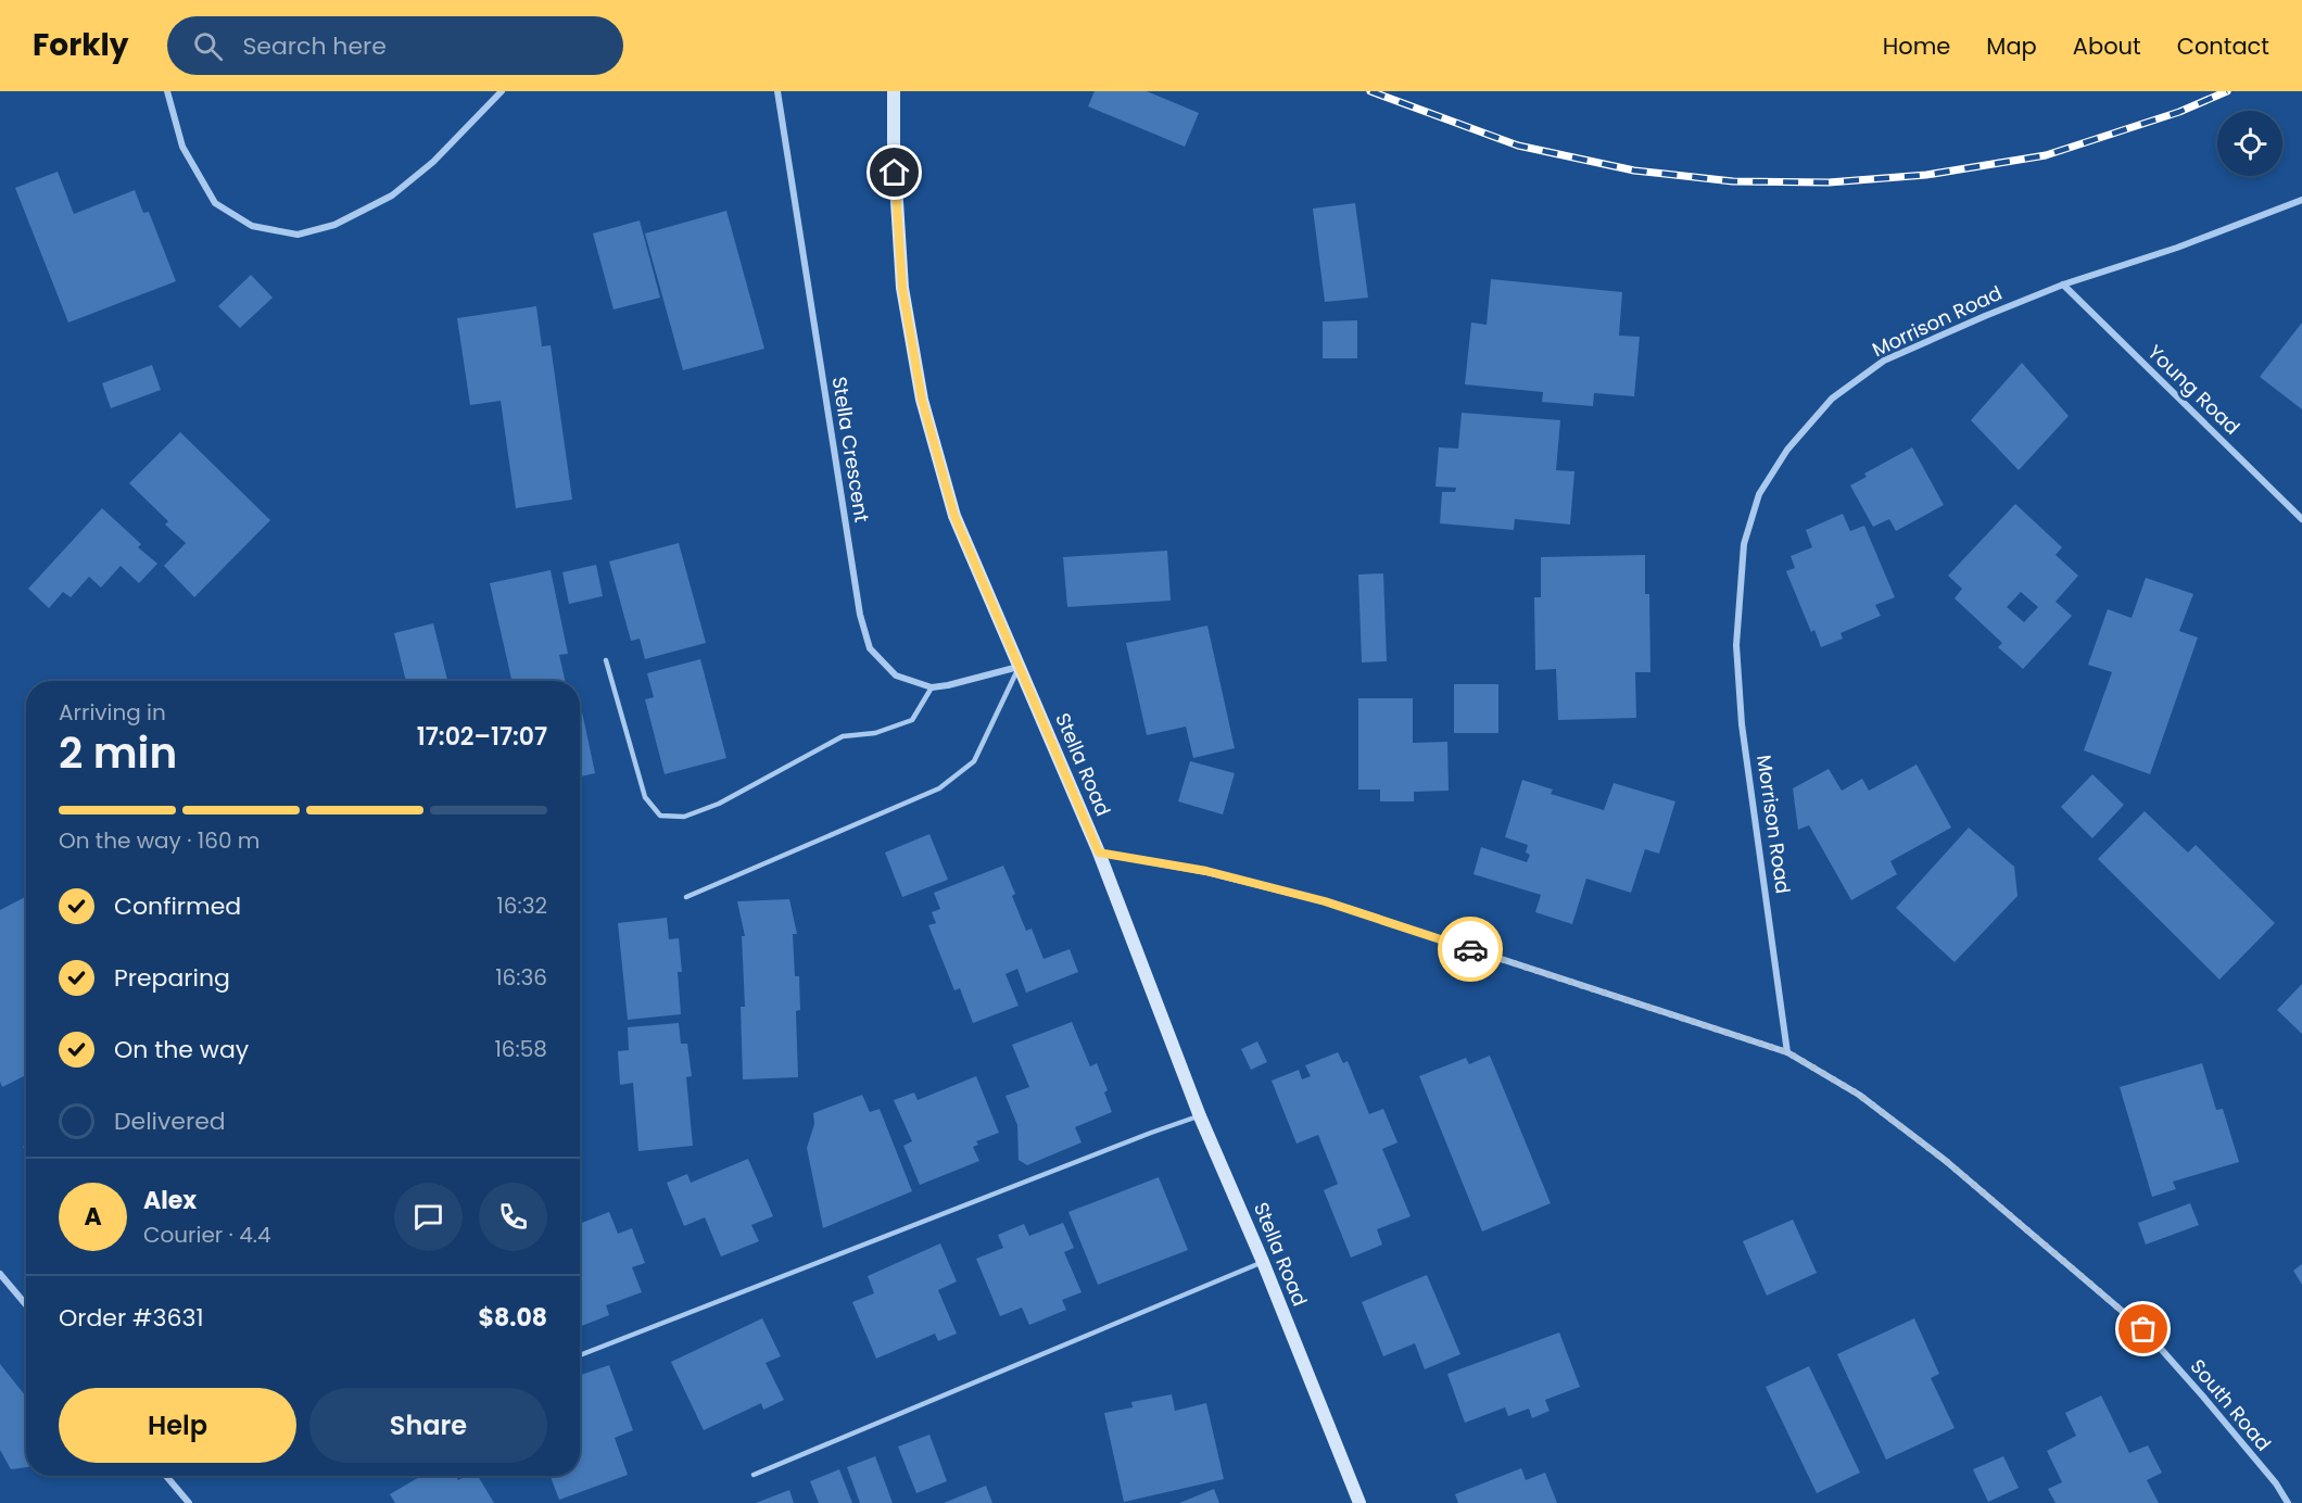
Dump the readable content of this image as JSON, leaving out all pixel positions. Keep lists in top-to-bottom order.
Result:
{
  "streets": {
    "main road": ["Stella Road"],
    "street": [
      "Morrison Road",
      "Young Road",
      "Stella Crescent",
      "South Road"
    ]
  },
  "crossings": [
    ["Morrison Road", "Young Road"],
    ["Morrison Road", "South Road"],
    ["Stella Crescent", "Stella Road"],
    ["Stella Road", "South Road"]
  ],
  "page": {
    "header": "Forkly",
    "search": "Search here",
    "nav": [
      "Home",
      "Map",
      "About",
      "Contact"
    ],
    "heading": ["2 min", "Arriving in", "17:02–17:07"],
    "panel": [
      "Alex",
      "Courier · 4.4",
      "Order #3631",
      "$8.08"
    ],
    "bar": "On the way · 160 m",
    "list": [
      ["Confirmed", "16:32"],
      ["Preparing", "16:36"],
      ["On the way", "16:58"],
      "Delivered"
    ],
    "round": "A",
    "buttons": ["Help", "Share"]
  }
}
